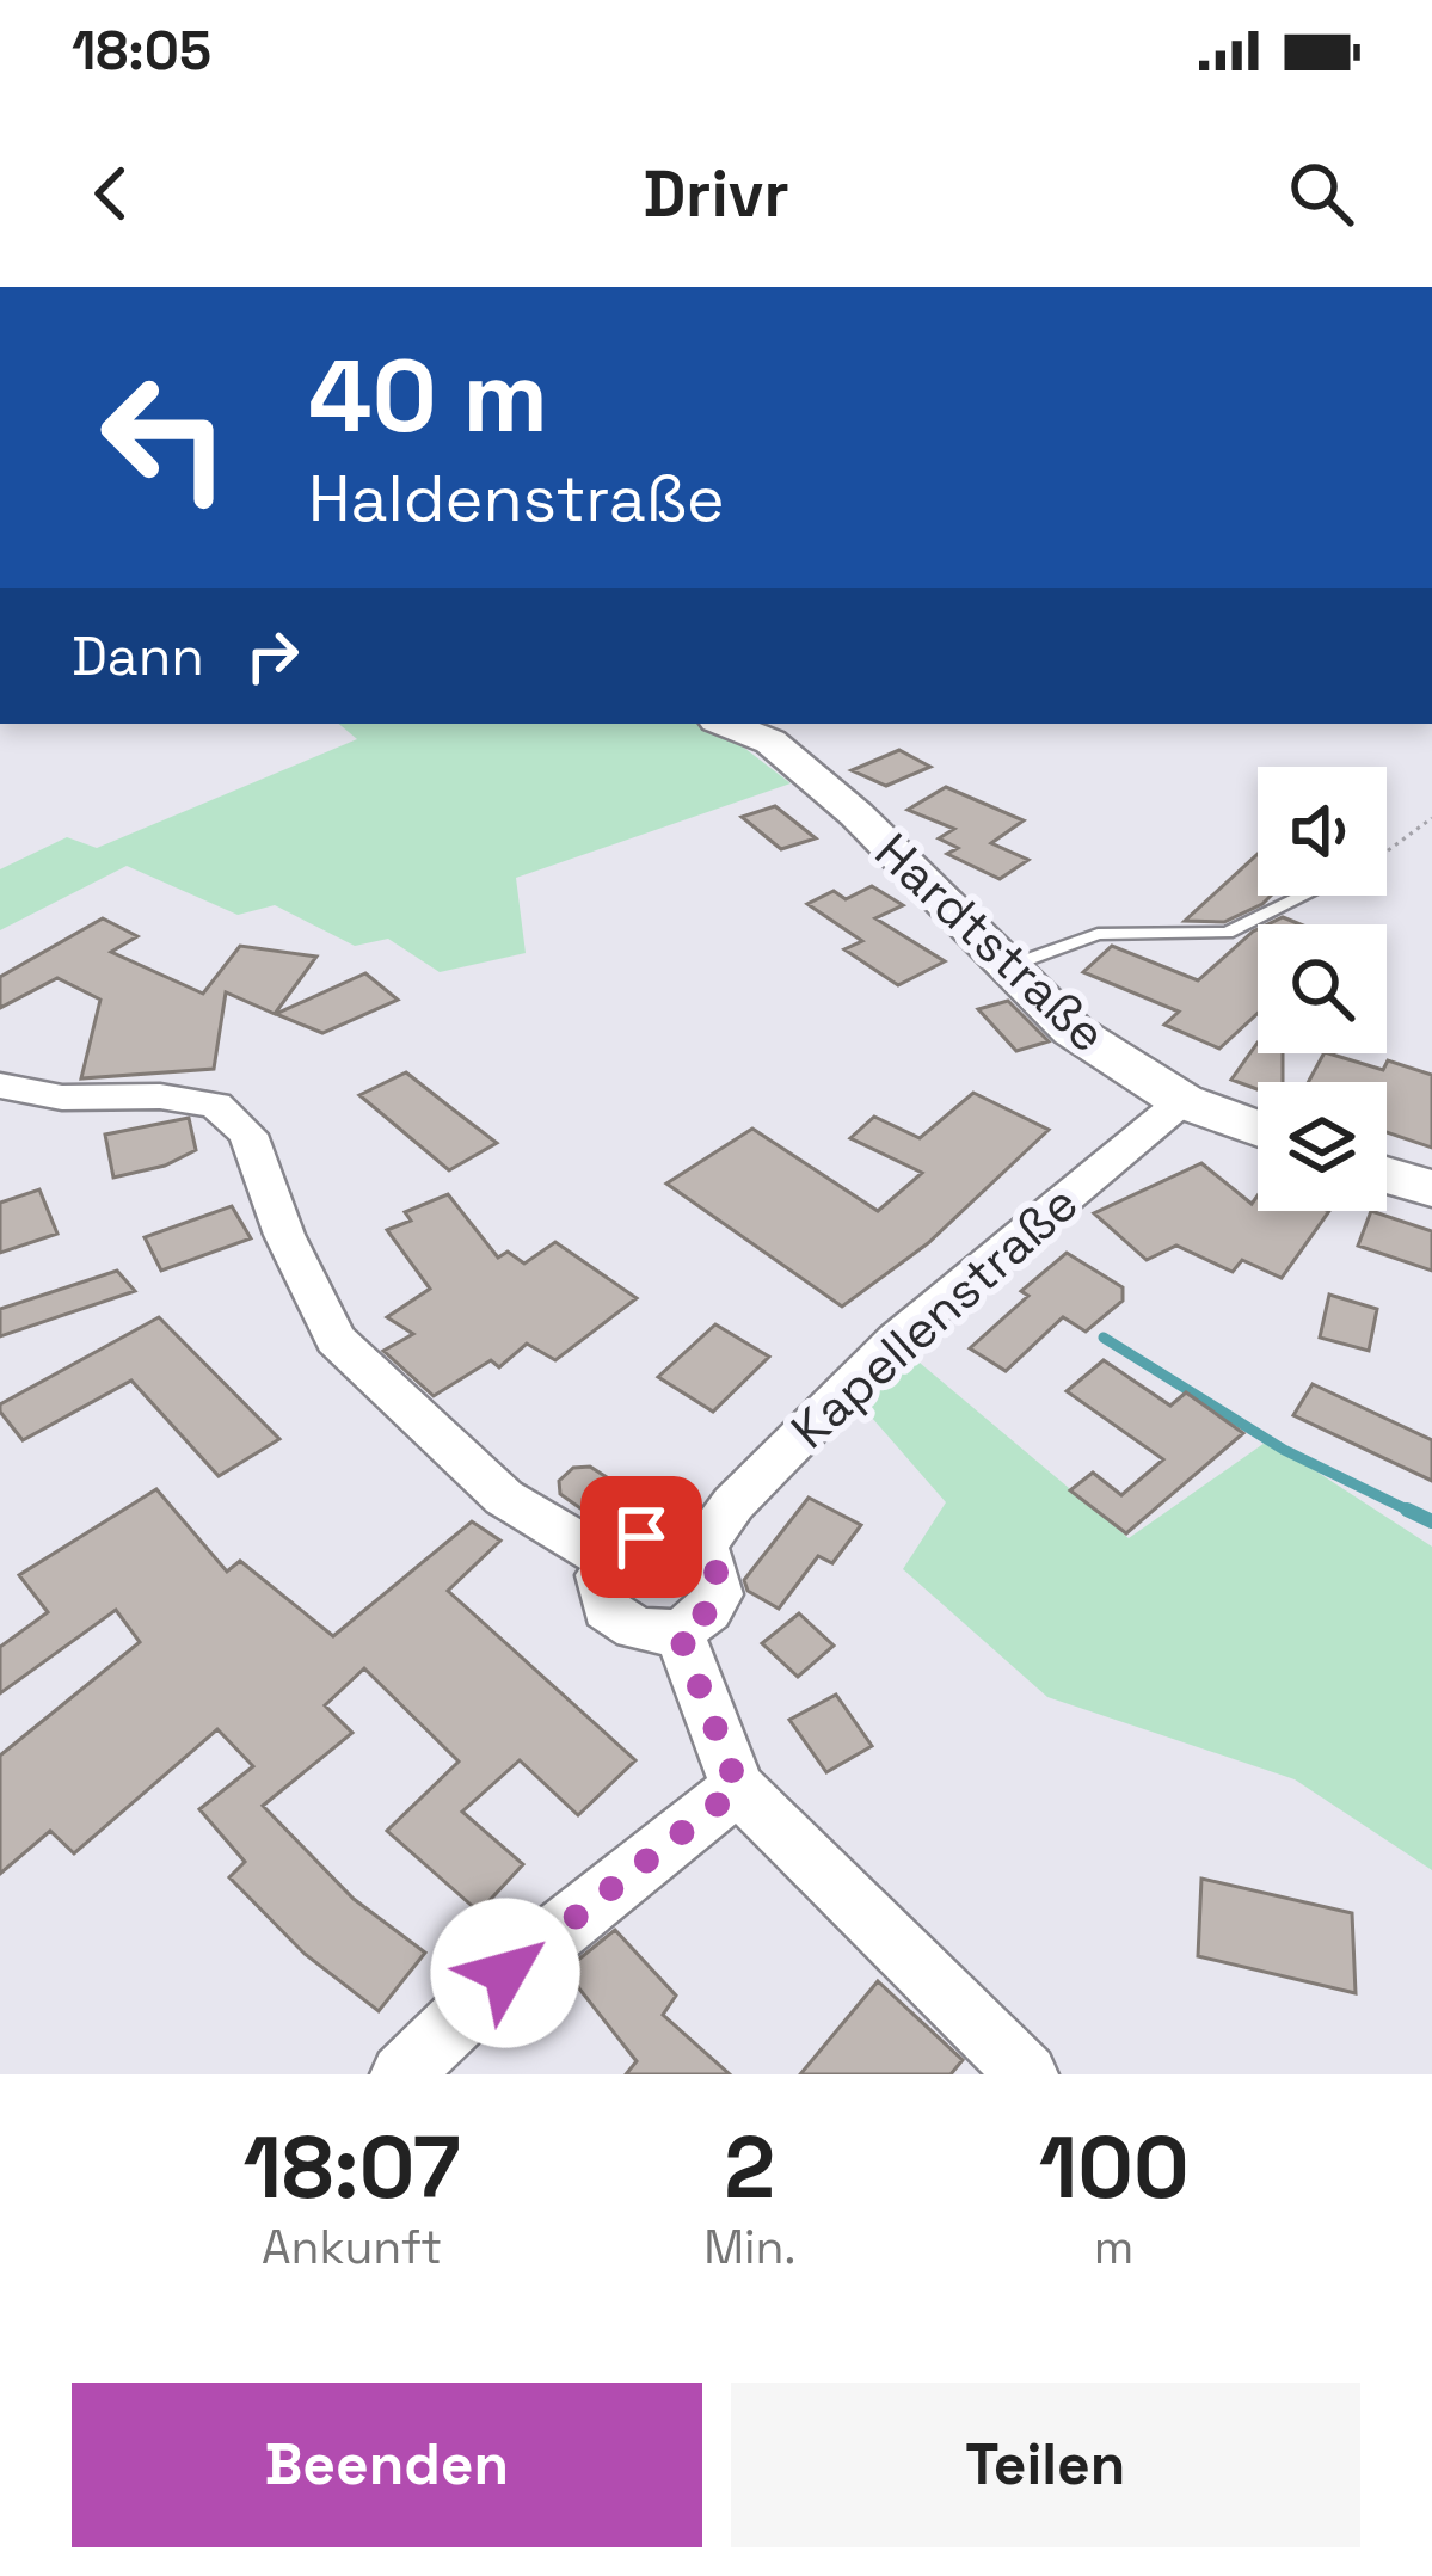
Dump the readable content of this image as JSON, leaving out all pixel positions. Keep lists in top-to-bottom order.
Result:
{
  "streets": {
    "street": ["Hardtstraße", "Kapellenstraße"]
  },
  "crossings": [
    ["Hardtstraße", "Kapellenstraße"]
  ],
  "page": {
    "status": "18:05",
    "header": "Drivr",
    "turn": ["40 m", "Haldenstraße"],
    "then": "Dann",
    "eta": [
      "18:07",
      "Ankunft",
      "2",
      "Min.",
      "100",
      "m"
    ],
    "buttons": ["Beenden", "Teilen"]
  }
}
